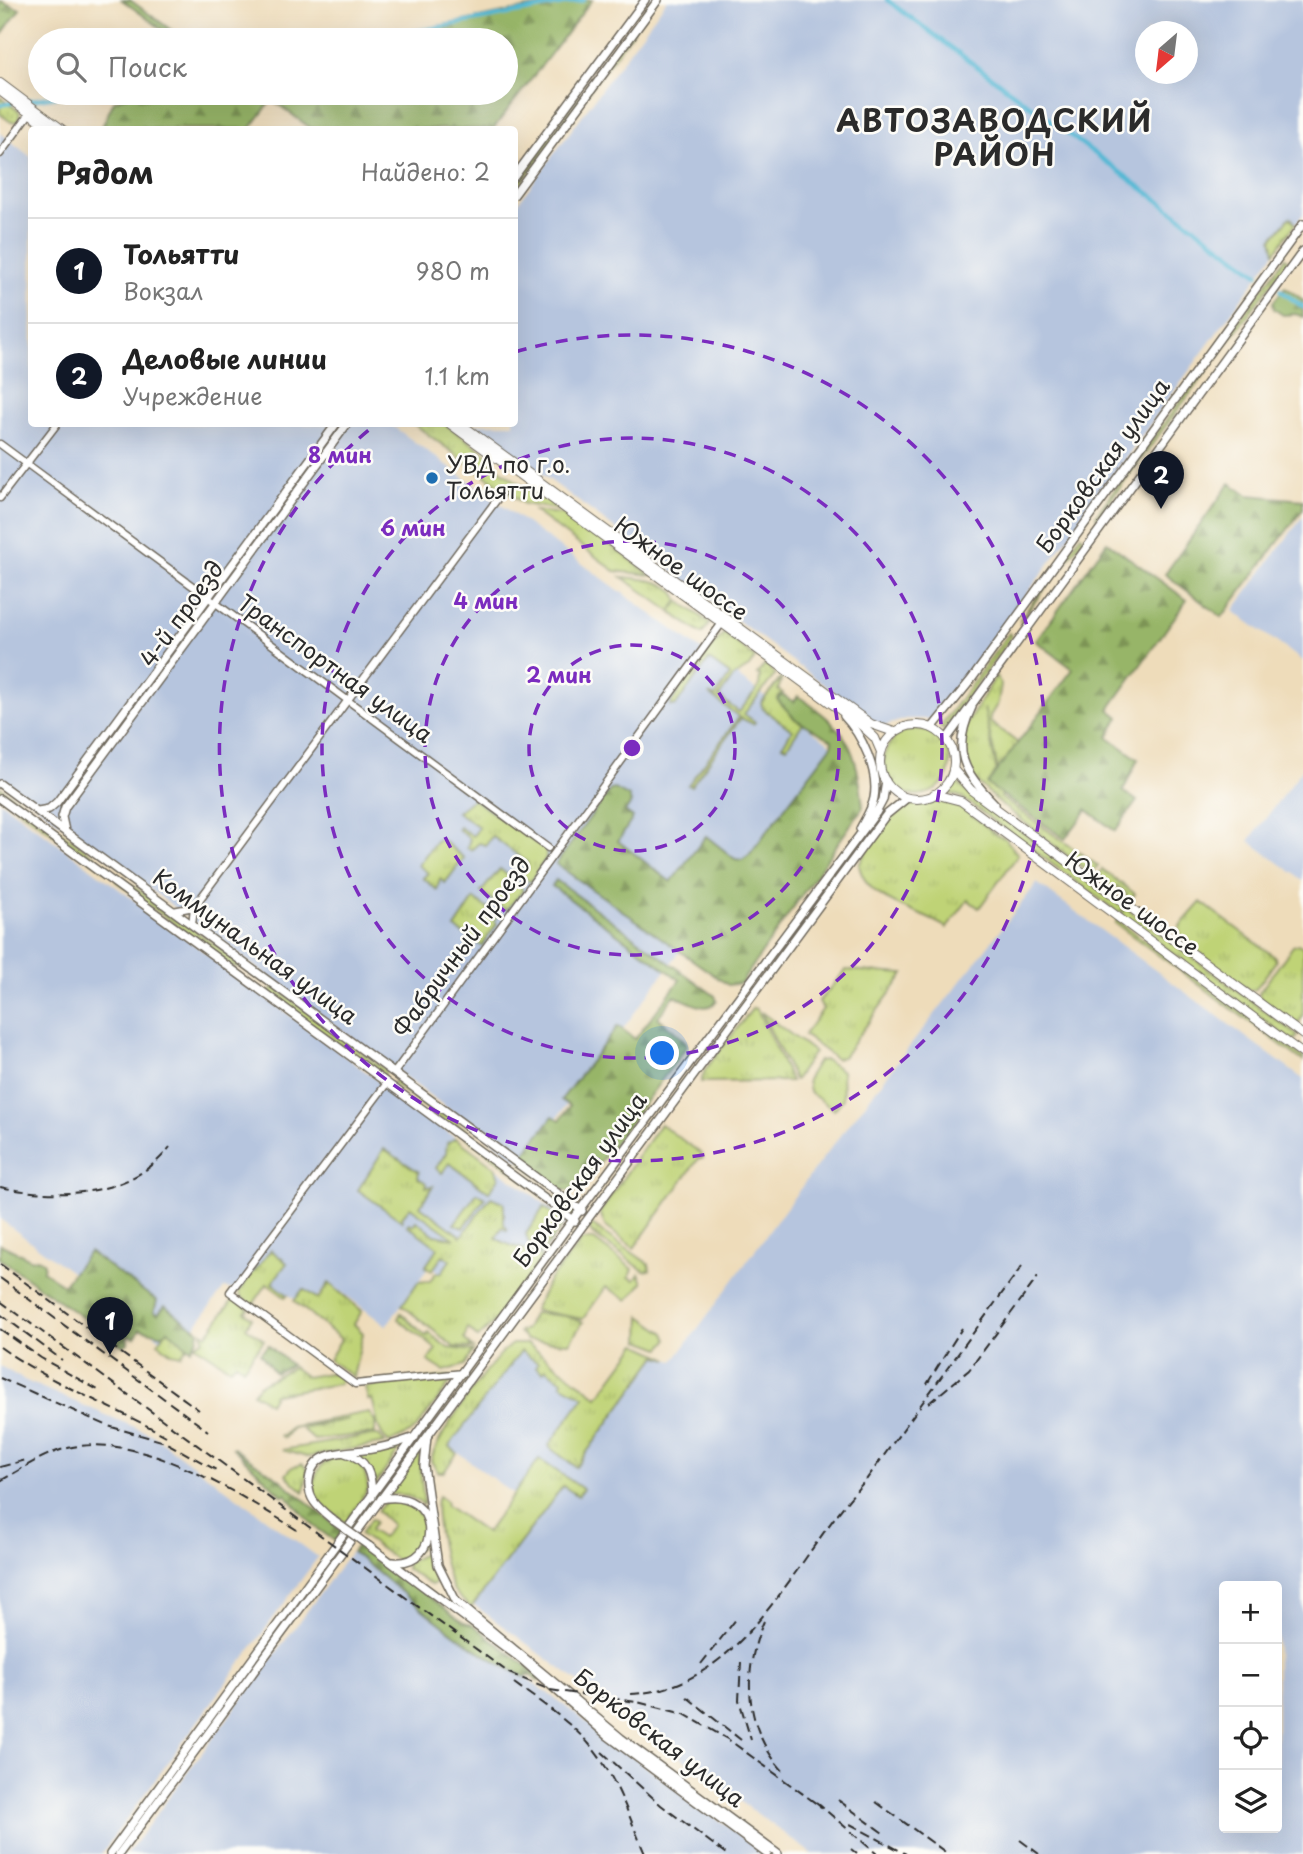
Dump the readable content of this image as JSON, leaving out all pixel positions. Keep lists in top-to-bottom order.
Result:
{
  "streets": {
    "main road": [
      "Борковская улица",
      "Южное шоссе",
      "4-й проезд",
      "Коммунальная улица",
      "Фабричный проезд"
    ],
    "street": ["Транспортная улица"]
  },
  "crossings": [
    ["Борковская улица", "Южное шоссе"],
    ["Борковская улица", "Коммунальная улица"],
    ["Борковская улица", "Фабричный проезд"],
    ["Южное шоссе", "Фабричный проезд"],
    ["4-й проезд", "Транспортная улица"],
    ["4-й проезд", "Коммунальная улица"],
    ["Коммунальная улица", "Фабричный проезд"]
  ],
  "districts": ["АВТОЗАВОДСКИЙ РАЙОН"],
  "places": ["УВД по г.о. Тольятти"],
  "north": "bottom left",
  "page": {
    "search": "Поиск",
    "heading": ["Рядом", "Найдено: 2"],
    "list": [
      {
        "mark": "1",
        "name": "Тольятти",
        "note": "Вокзал",
        "value": "980 m"
      },
      {
        "mark": "2",
        "name": "Деловые линии",
        "note": "Учреждение",
        "value": "1.1 km"
      }
    ],
    "pins": ["2", "1"],
    "map_buttons": ["+", "−"]
  },
  "rings": [
    "8 мин",
    "6 мин",
    "4 мин",
    "2 мин"
  ]
}
